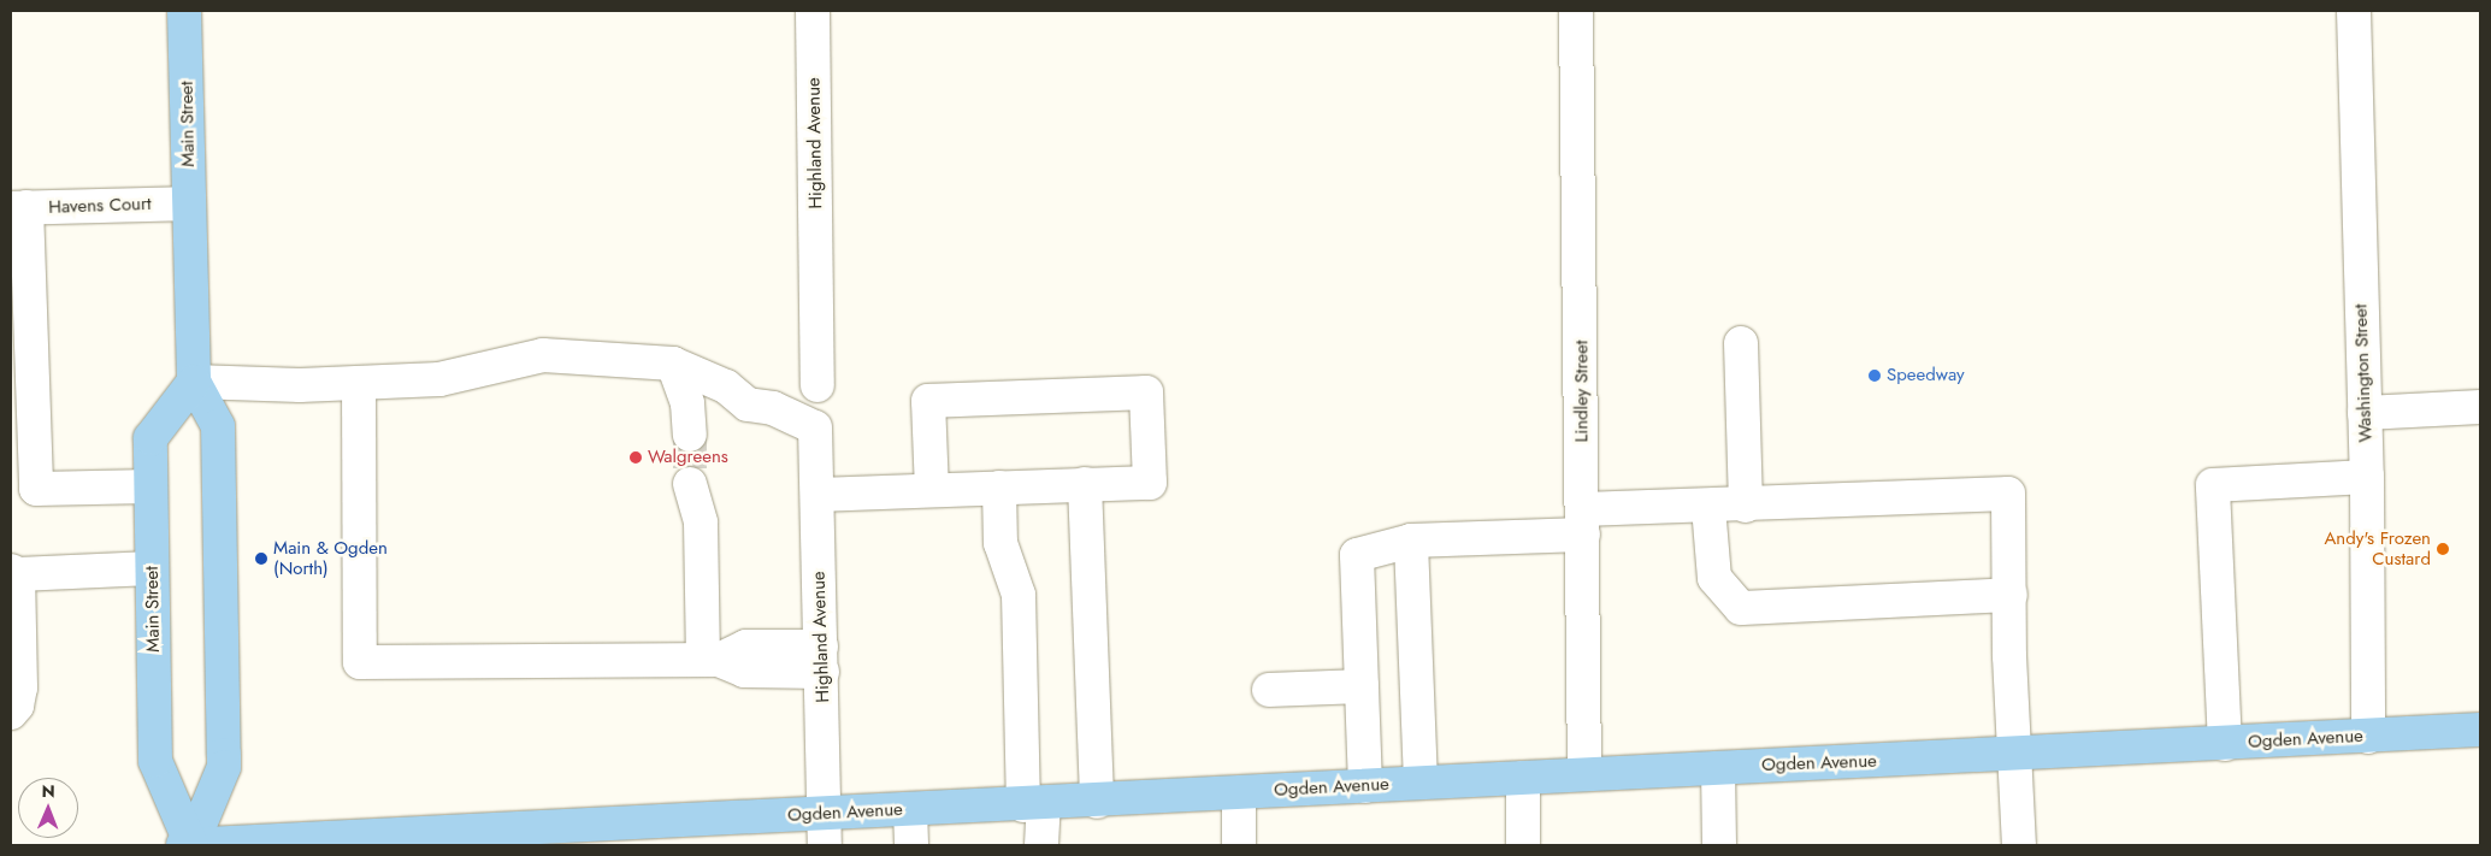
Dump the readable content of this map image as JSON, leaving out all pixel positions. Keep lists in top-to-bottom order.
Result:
{
  "streets": {
    "main road": ["Main Street", "Ogden Avenue"],
    "street": [
      "Highland Avenue",
      "Havens Court",
      "Washington Street",
      "Lindley Street"
    ]
  },
  "crossings": [
    ["Main Street", "Havens Court"],
    ["Main Street", "Ogden Avenue"],
    ["Highland Avenue", "Ogden Avenue"],
    ["Washington Street", "Ogden Avenue"],
    ["Lindley Street", "Ogden Avenue"]
  ],
  "places": [
    "Speedway",
    "Walgreens",
    "Andy's Frozen Custard",
    "Main & Ogden (North)"
  ],
  "north": "top"
}
